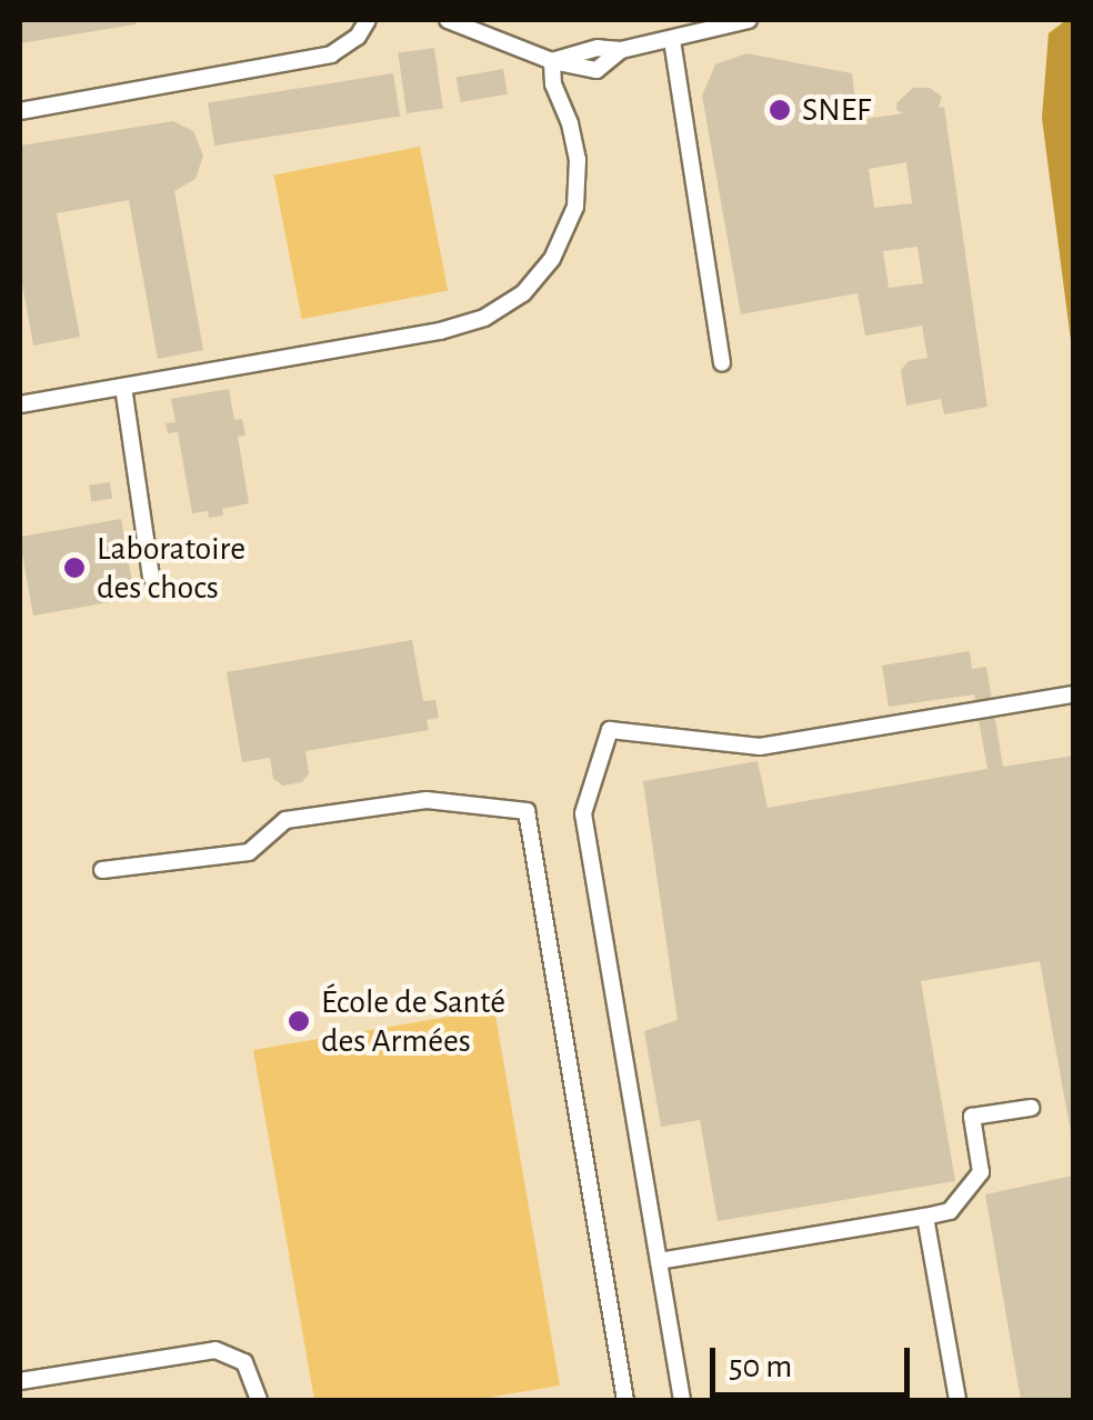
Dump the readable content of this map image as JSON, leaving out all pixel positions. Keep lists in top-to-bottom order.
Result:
{
  "places": ["SNEF", "Laboratoire des chocs", "École de Santé des Armées"],
  "scale_bar": "50 m"
}
